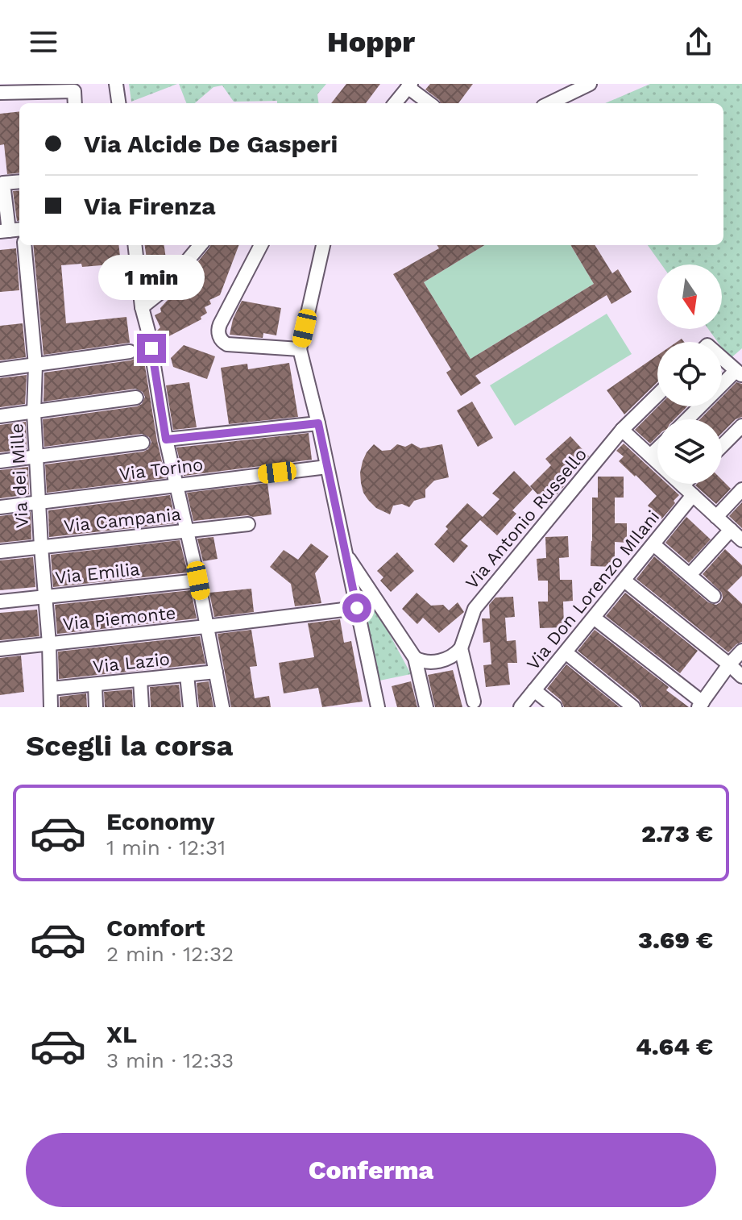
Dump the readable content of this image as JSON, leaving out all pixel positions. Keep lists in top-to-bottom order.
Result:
{
  "streets": {
    "street": [
      "Via Torino",
      "Via dei Mille",
      "Via Antonio Russello",
      "Via Campania",
      "Via Emilia",
      "Via Don Lorenzo MIlani",
      "Via Piemonte",
      "Via Lazio"
    ]
  },
  "crossings": [
    ["Via Torino", "Via dei Mille"],
    ["Via dei Mille", "Via Campania"],
    ["Via dei Mille", "Via Emilia"],
    ["Via dei Mille", "Via Piemonte"],
    ["Via dei Mille", "Via Lazio"]
  ],
  "north": "bottom",
  "page": {
    "header": "Hoppr",
    "banner": ["Via Alcide De Gasperi", "Via Firenza"],
    "bubble": "1 min",
    "heading": "Scegli la corsa",
    "list": [
      {
        "name": "Economy",
        "note": "1 min · 12:31",
        "value": "2.73 €"
      },
      {
        "name": "Comfort",
        "note": "2 min · 12:32",
        "value": "3.69 €"
      },
      {
        "name": "XL",
        "note": "3 min · 12:33",
        "value": "4.64 €"
      }
    ],
    "buttons": "Conferma"
  }
}
